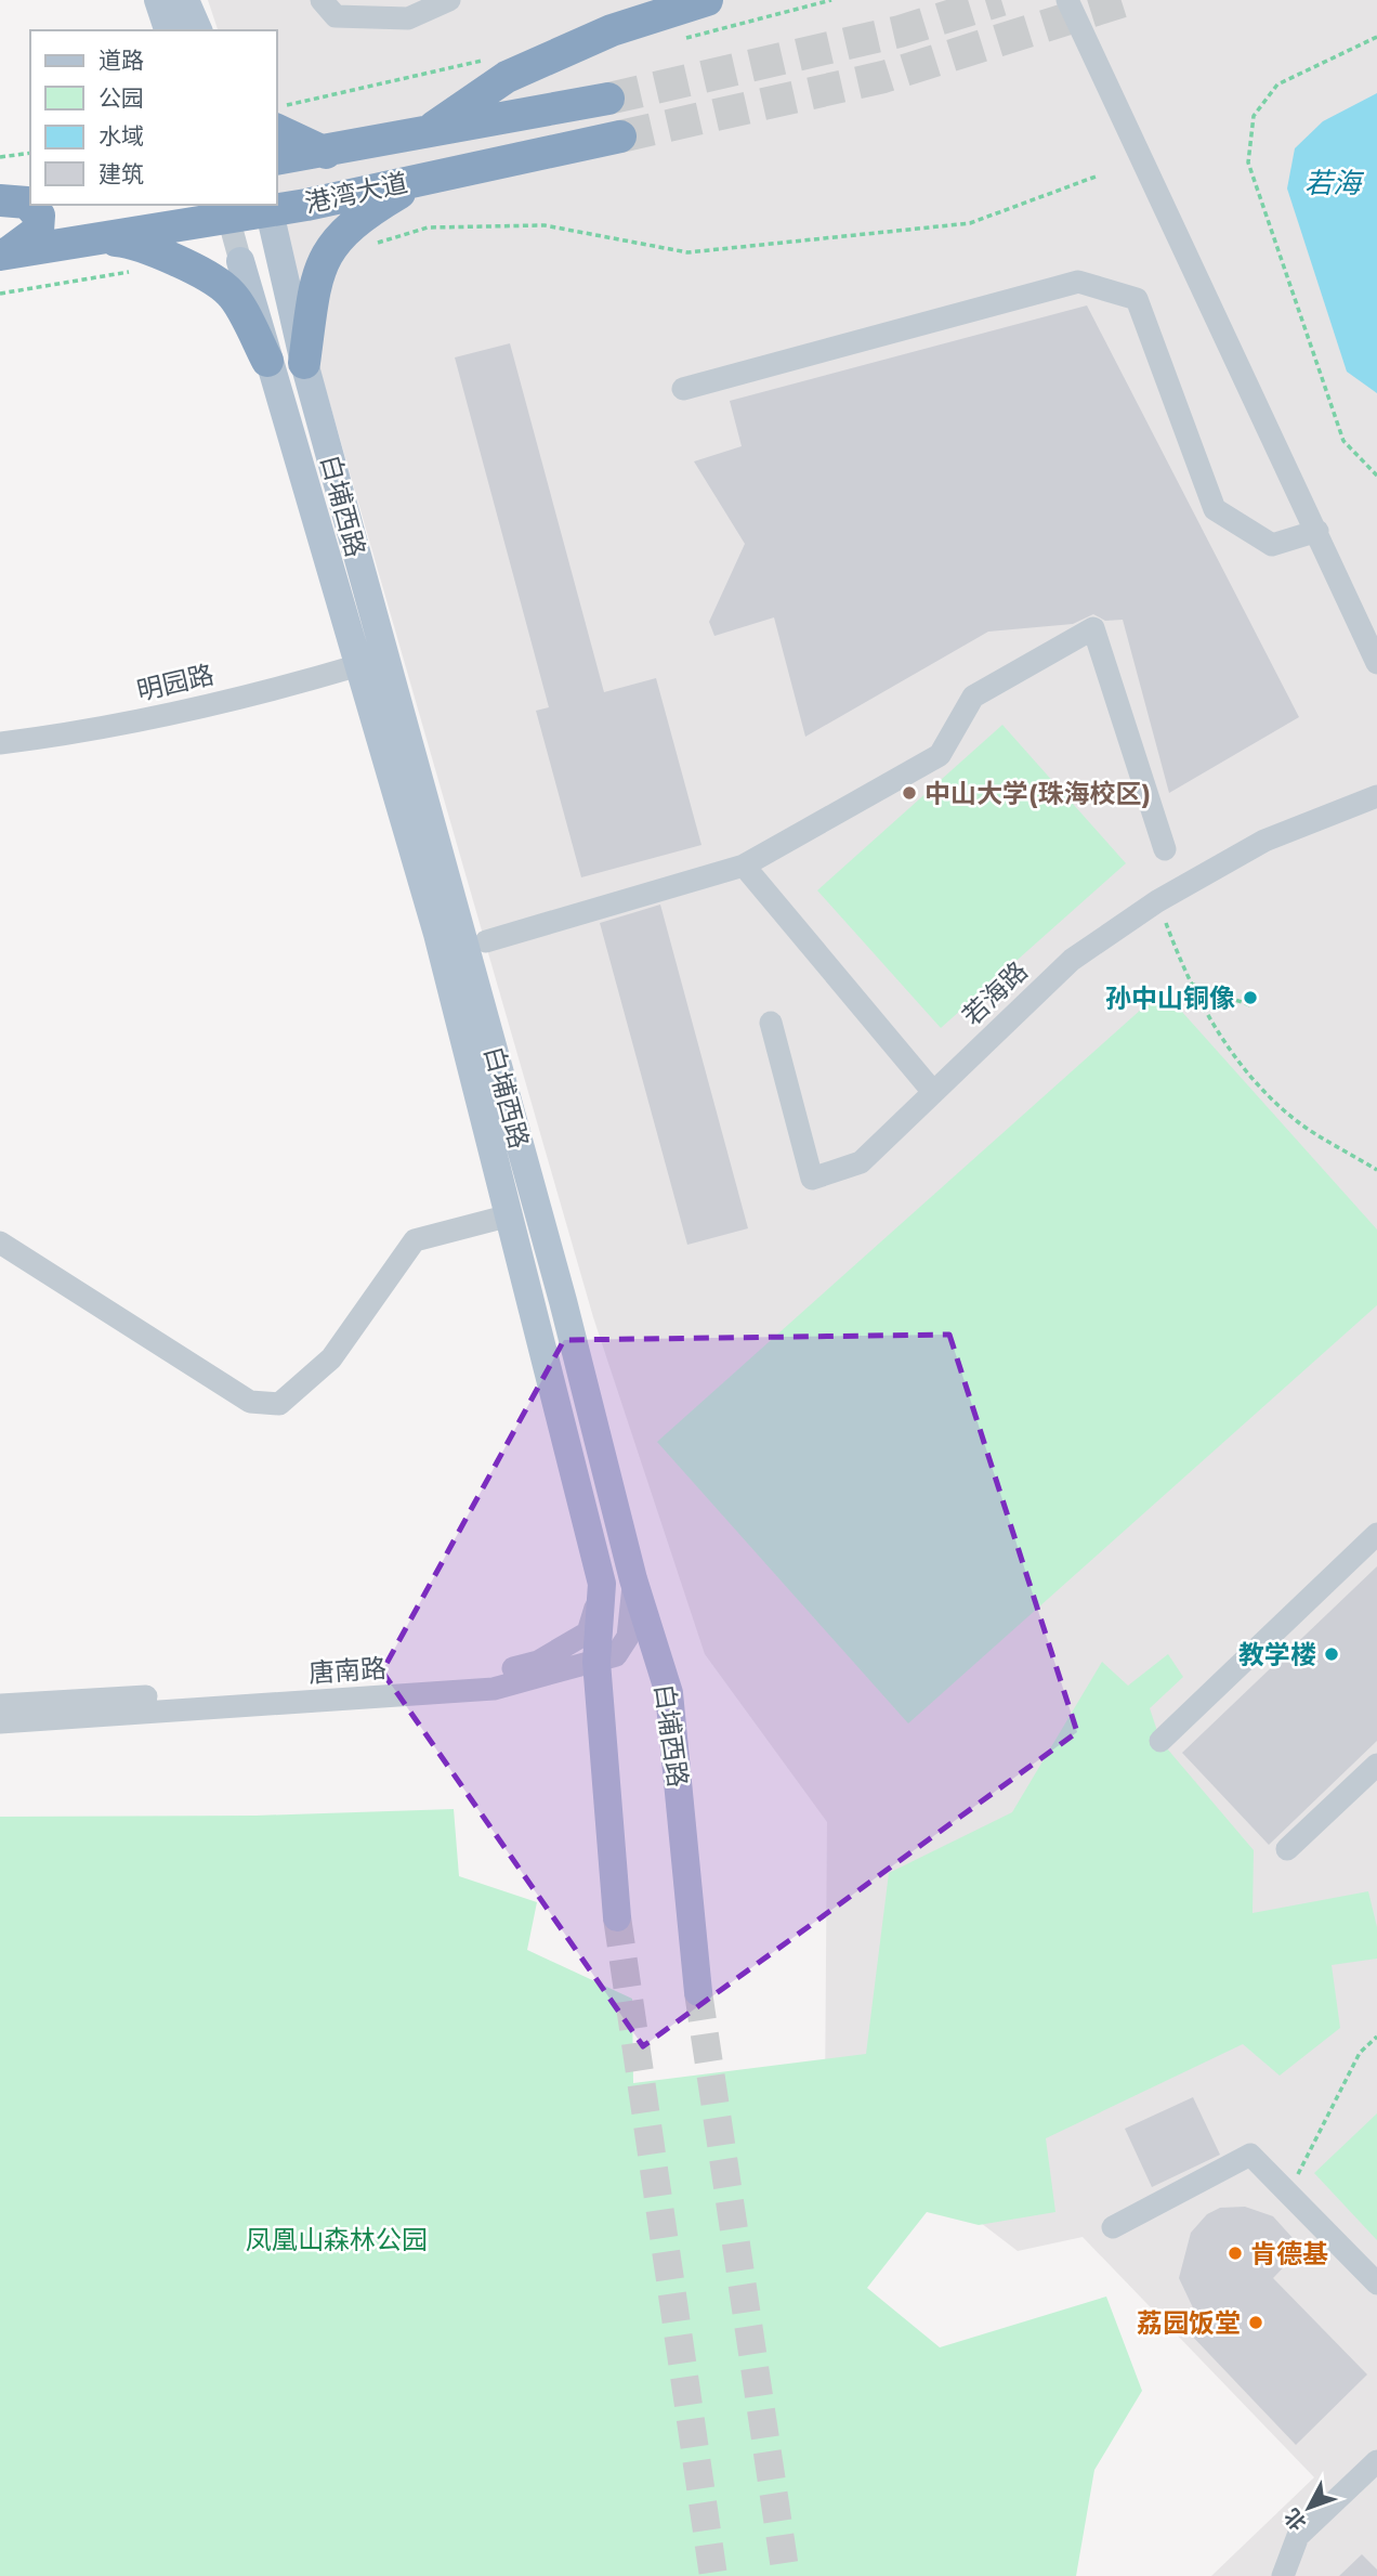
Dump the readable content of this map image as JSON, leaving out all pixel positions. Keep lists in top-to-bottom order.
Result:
{
  "streets": {
    "highway": ["港湾大道"],
    "main road": ["白埔西路"],
    "street": ["明园路", "若海路", "唐南路"]
  },
  "crossings": [
    ["港湾大道", "白埔西路"],
    ["白埔西路", "明园路"],
    ["白埔西路", "唐南路"]
  ],
  "water": ["若海"],
  "parks": ["凤凰山森林公园"],
  "places": [
    "中山大学(珠海校区)",
    "孙中山铜像",
    "教学楼",
    "肯德基",
    "荔园饭堂"
  ],
  "legend": [
    "道路",
    "公园",
    "水域",
    "建筑"
  ],
  "north": "bottom left"
}
